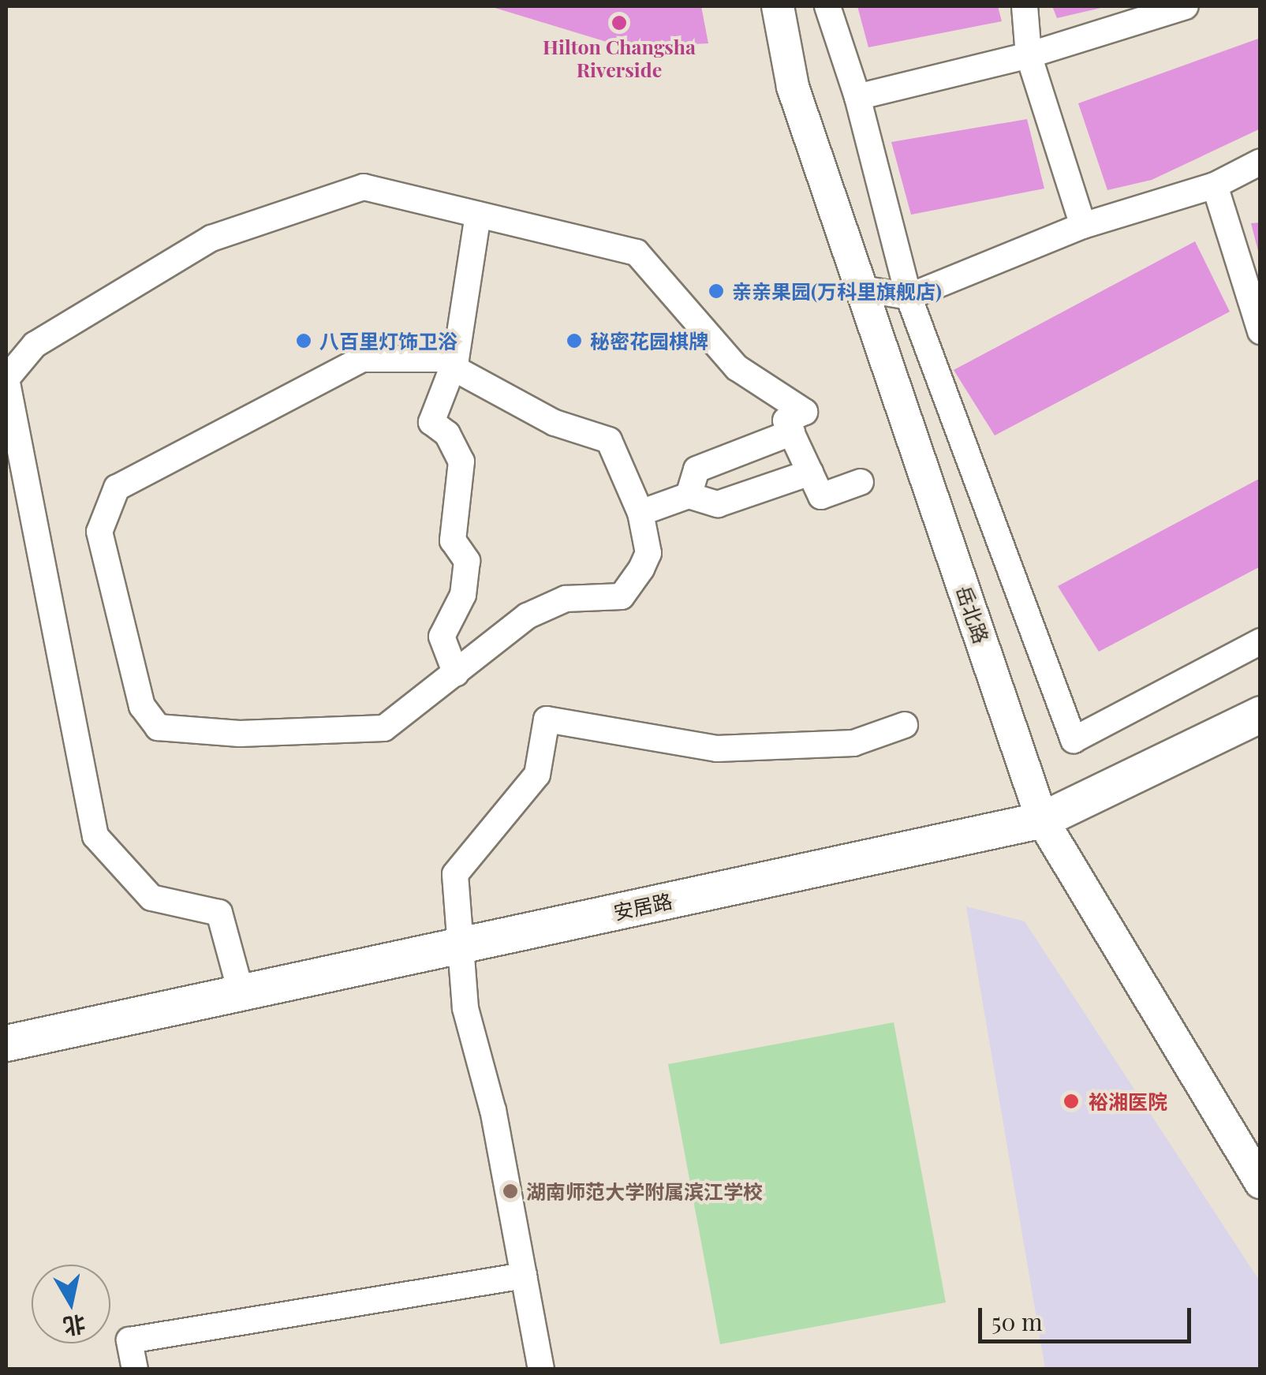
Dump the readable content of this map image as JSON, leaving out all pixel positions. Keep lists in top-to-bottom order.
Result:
{
  "streets": {
    "main road": ["安居路"],
    "street": ["岳北路"]
  },
  "crossings": [
    ["岳北路", "安居路"]
  ],
  "places": [
    "Hilton Changsha Riverside",
    "亲亲果园(万科里旗舰店)",
    "八百里灯饰卫浴",
    "秘密花园棋牌",
    "裕湘医院",
    "湖南师范大学附属滨江学校"
  ],
  "scale_bar": "50 m",
  "north": "bottom"
}
